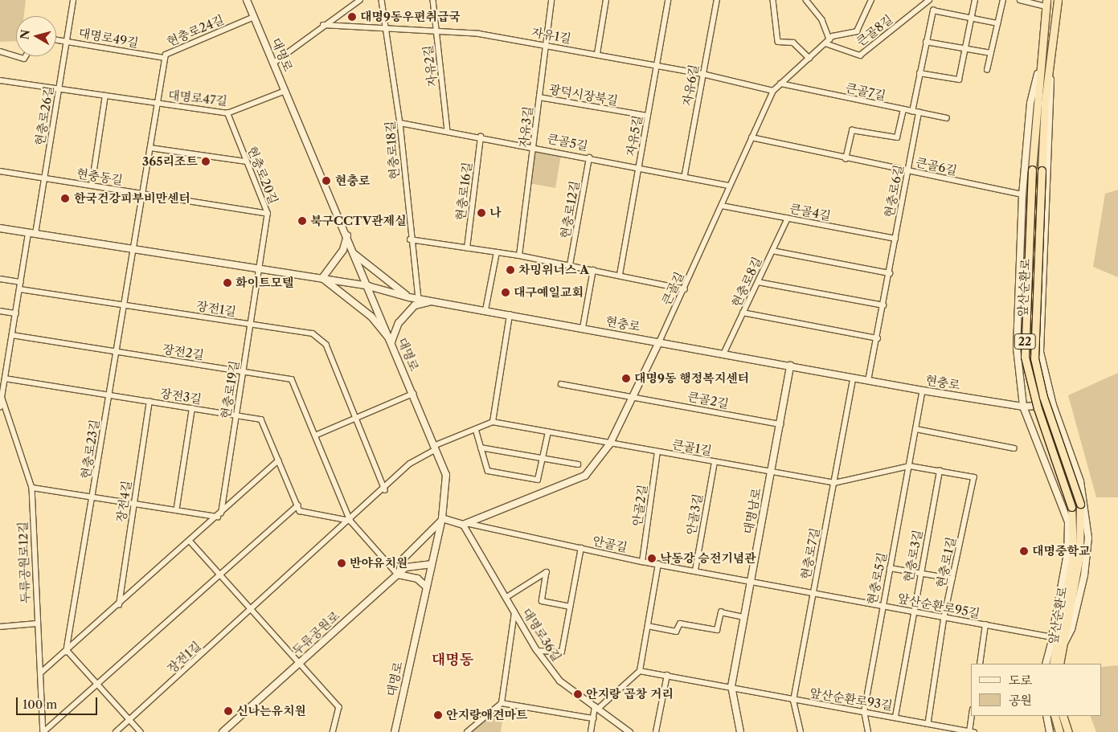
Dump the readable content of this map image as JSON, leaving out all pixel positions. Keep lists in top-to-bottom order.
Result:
{
  "streets": {
    "highway": ["앞산순환로", "22"],
    "main road": [
      "대명로",
      "큰골길",
      "현충로",
      "대명남로",
      "두류공원로"
    ],
    "street": [
      "현충로24길",
      "큰골8길",
      "자유1길",
      "대명로49길",
      "자유2길",
      "자유6길",
      "큰골7길",
      "광덕시장북길",
      "대명로47길",
      "현충로26길",
      "자유3길",
      "자유5길",
      "큰골5길",
      "현충로18길",
      "큰골6길",
      "현충로20길",
      "현충동길",
      "현충로16길",
      "현충로6길",
      "현충로12길",
      "큰골4길",
      "현충로8길",
      "장전1길",
      "장전2길",
      "현충로19길",
      "장전3길",
      "큰골2길",
      "큰골1길",
      "현충로23길",
      "장전4길",
      "안골2길",
      "안골3길",
      "안골길",
      "현충로7길",
      "현충로3길",
      "두류공원로12길",
      "현충로1길",
      "현충로5길",
      "앞산순환로95길",
      "대명로36길",
      "앞산순환로93길"
    ]
  },
  "crossings": [
    ["현충로24길", "대명로49길"],
    ["현충로24길", "대명로"],
    ["현충로24길", "대명로47길"],
    ["현충로24길", "현충동길"],
    ["현충로24길", "현충로"],
    ["현충로24길", "현충로23길"],
    ["큰골8길", "큰골길"],
    ["자유1길", "자유2길"],
    ["자유1길", "자유6길"],
    ["자유1길", "자유3길"],
    ["자유1길", "자유5길"],
    ["자유1길", "현충로18길"],
    ["자유1길", "큰골길"],
    ["대명로49길", "현충로26길"],
    ["대명로", "대명로47길"],
    ["대명로", "현충로"],
    ["대명로", "두류공원로"],
    ["자유2길", "큰골5길"],
    ["자유6길", "큰골5길"],
    ["큰골7길", "현충로6길"],
    ["큰골7길", "큰골길"],
    ["광덕시장북길", "자유3길"],
    ["광덕시장북길", "자유5길"],
    ["대명로47길", "현충로26길"],
    ["대명로47길", "현충로20길"],
    ["현충로26길", "현충동길"],
    ["현충로26길", "현충로"],
    ["자유3길", "큰골5길"],
    ["자유5길", "큰골5길"],
    ["큰골5길", "현충로18길"],
    ["큰골5길", "현충로16길"],
    ["큰골5길", "현충로12길"],
    ["큰골5길", "큰골길"],
    ["현충로18길", "현충로"],
    ["큰골6길", "현충로6길"],
    ["큰골6길", "큰골길"],
    ["현충로20길", "현충동길"],
    ["현충로20길", "현충로"],
    ["현충로20길", "현충로19길"],
    ["현충로6길", "큰골4길"],
    ["현충로6길", "현충로"],
    ["큰골4길", "현충로8길"],
    ["큰골4길", "큰골길"],
    ["현충로8길", "현충로"],
    ["큰골길", "현충로"],
    ["큰골길", "큰골2길"],
    ["큰골길", "큰골1길"],
    ["큰골길", "안골길"],
    ["큰골길", "대명로36길"],
    ["장전1길", "장전2길"],
    ["장전1길", "현충로19길"],
    ["장전1길", "현충로23길"],
    ["현충로", "현충로19길"],
    ["현충로", "현충로23길"],
    ["현충로", "대명남로"],
    ["현충로", "현충로7길"],
    ["현충로", "현충로5길"],
    ["장전2길", "현충로19길"],
    ["장전2길", "현충로23길"],
    ["현충로19길", "장전3길"],
    ["장전3길", "현충로23길"],
    ["장전3길", "장전4길"],
    ["큰골2길", "대명남로"],
    ["큰골1길", "안골2길"],
    ["큰골1길", "대명남로"],
    ["큰골1길", "안골3길"],
    ["큰골1길", "현충로7길"],
    ["안골2길", "안골길"],
    ["대명남로", "안골길"],
    ["대명남로", "앞산순환로95길"],
    ["대명남로", "앞산순환로93길"],
    ["안골3길", "안골길"],
    ["안골길", "앞산순환로95길"],
    ["안골길", "대명로36길"],
    ["현충로7길", "앞산순환로95길"],
    ["현충로7길", "앞산순환로93길"],
    ["현충로3길", "현충로1길"],
    ["현충로3길", "앞산순환로95길"],
    ["현충로3길", "앞산순환로93길"],
    ["현충로1길", "앞산순환로95길"],
    ["현충로1길", "앞산순환로93길"],
    ["현충로5길", "앞산순환로95길"],
    ["현충로5길", "앞산순환로93길"]
  ],
  "districts": ["대명동"],
  "places": [
    "대명9동우편취급국",
    "365리조트",
    "현충로",
    "한국건강피부비만센터",
    "나",
    "북구CCTV관제실",
    "차밍위너스 A",
    "화이트모텔",
    "대구예일교회",
    "대명9동 행정복지센터",
    "대명중학교",
    "낙동강 승전기념관",
    "반야유치원",
    "안지랑 곱창 거리",
    "신나는유치원",
    "안지랑애견마트"
  ],
  "legend": ["도로", "공원"],
  "scale_bar": "100 m",
  "north": "left"
}
